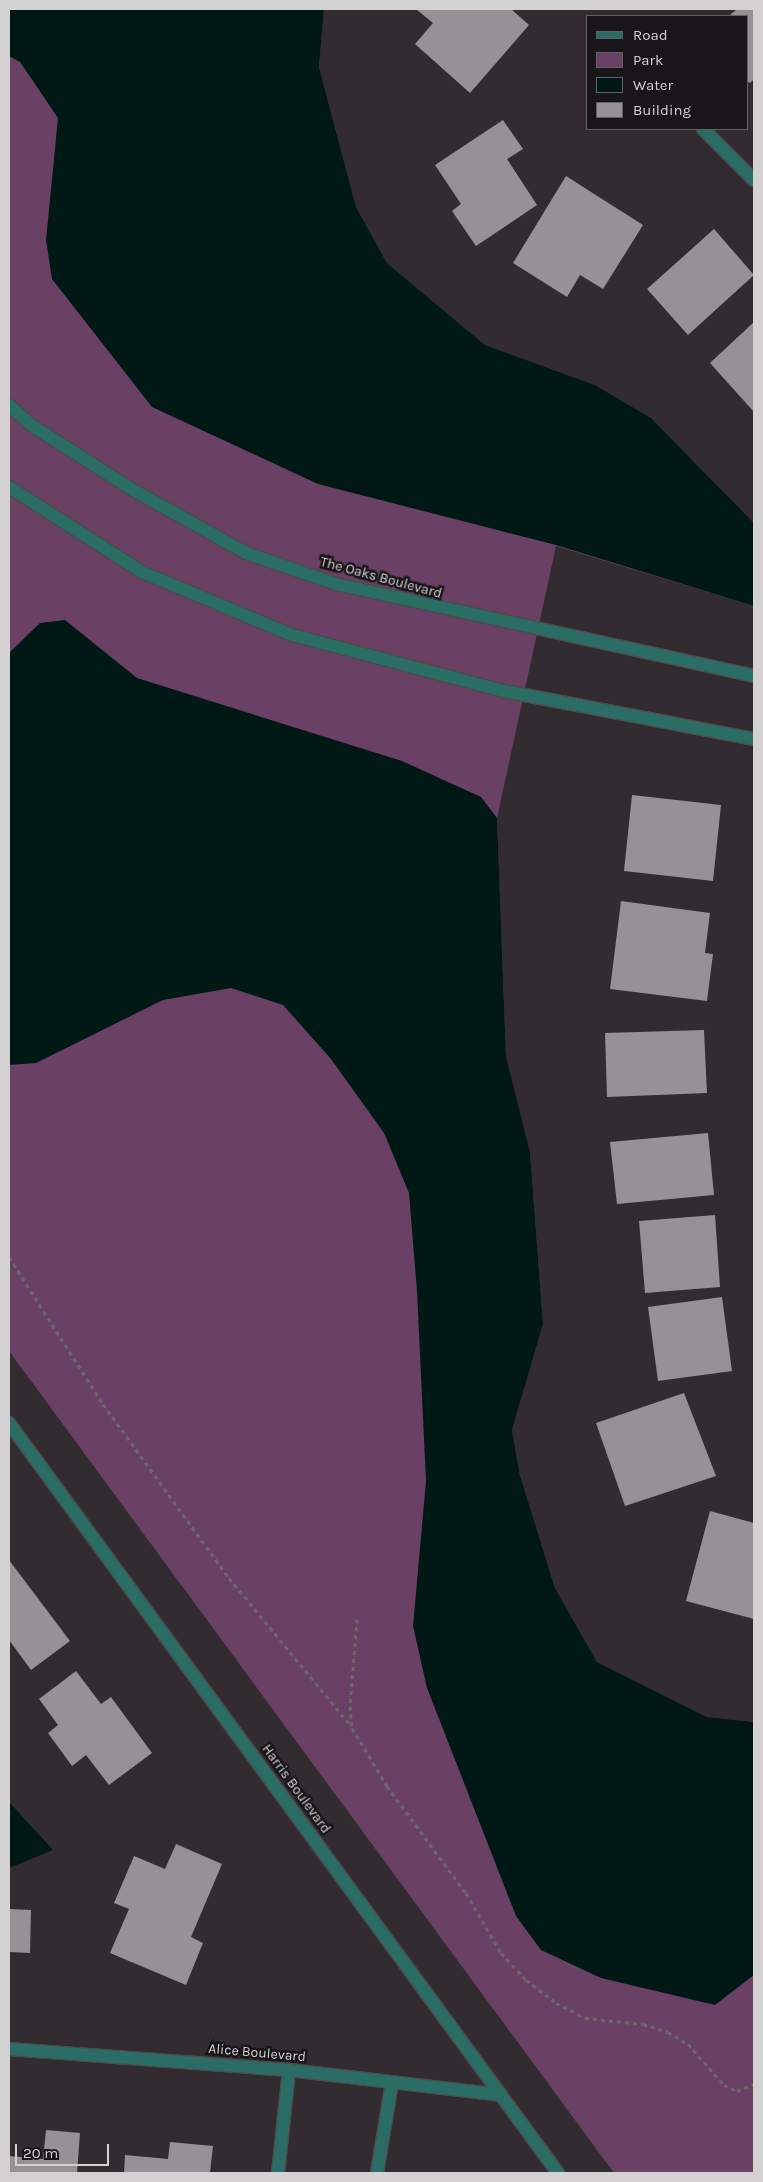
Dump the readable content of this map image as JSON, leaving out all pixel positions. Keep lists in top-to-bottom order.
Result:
{
  "streets": {
    "street": ["The Oaks Boulevard", "Harris Boulevard", "Alice Boulevard"]
  },
  "crossings": [
    ["Harris Boulevard", "Alice Boulevard"]
  ],
  "legend": [
    "Road",
    "Park",
    "Water",
    "Building"
  ],
  "scale_bar": "20 m"
}
